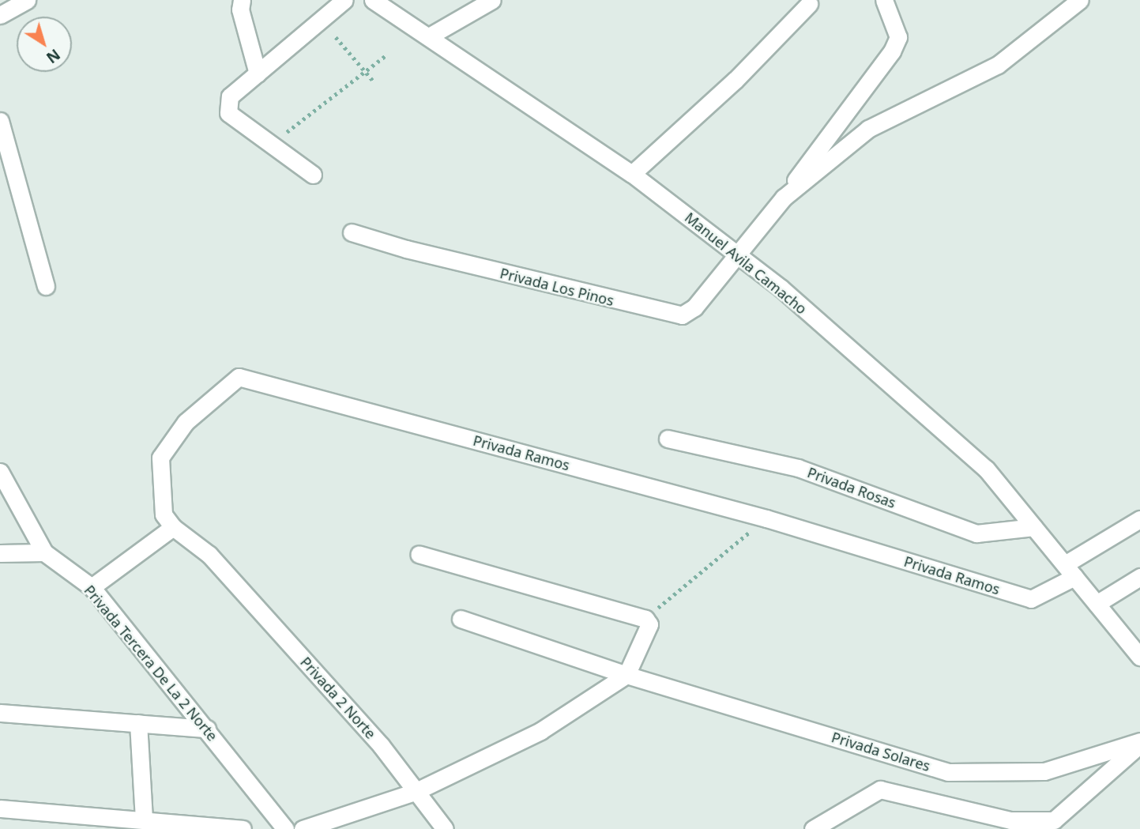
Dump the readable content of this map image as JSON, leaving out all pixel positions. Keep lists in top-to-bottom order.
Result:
{
  "streets": {
    "street": [
      "Manuel Avila Camacho",
      "Privada Los Pinos",
      "Privada Ramos",
      "Privada Rosas",
      "Privada Tercera De La 2 Norte",
      "Privada 2 Norte",
      "Privada Solares"
    ]
  },
  "crossings": [
    ["Manuel Avila Camacho", "Privada Los Pinos"],
    ["Manuel Avila Camacho", "Privada Ramos"],
    ["Manuel Avila Camacho", "Privada Rosas"],
    ["Privada Ramos", "Privada 2 Norte"]
  ],
  "north": "bottom right"
}
